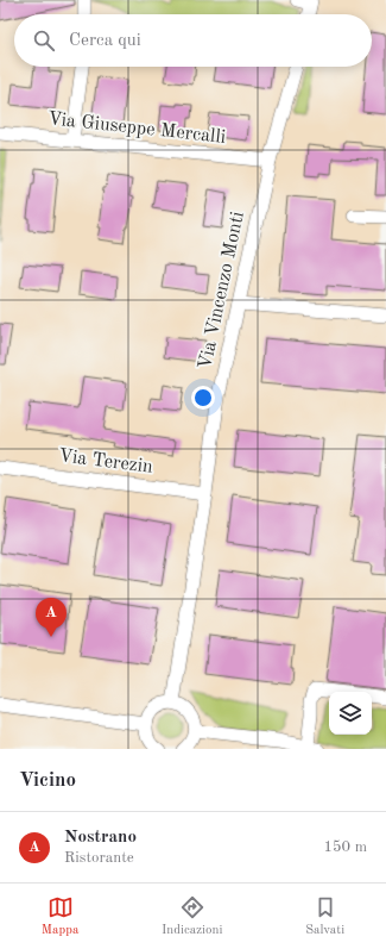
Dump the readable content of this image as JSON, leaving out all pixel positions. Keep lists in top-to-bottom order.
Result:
{
  "streets": {
    "street": ["Via Giuseppe Mercalli", "Via Vincenzo Monti", "Via Terezin"]
  },
  "crossings": [
    ["Via Giuseppe Mercalli", "Via Vincenzo Monti"],
    ["Via Vincenzo Monti", "Via Terezin"]
  ],
  "page": {
    "search": "Cerca qui",
    "pins": "A",
    "heading": "Vicino",
    "list": [
      {
        "mark": "A",
        "name": "Nostrano",
        "note": "Ristorante",
        "value": "150 m"
      }
    ],
    "nav": ["Mappa", "Indicazioni", "Salvati"]
  }
}
